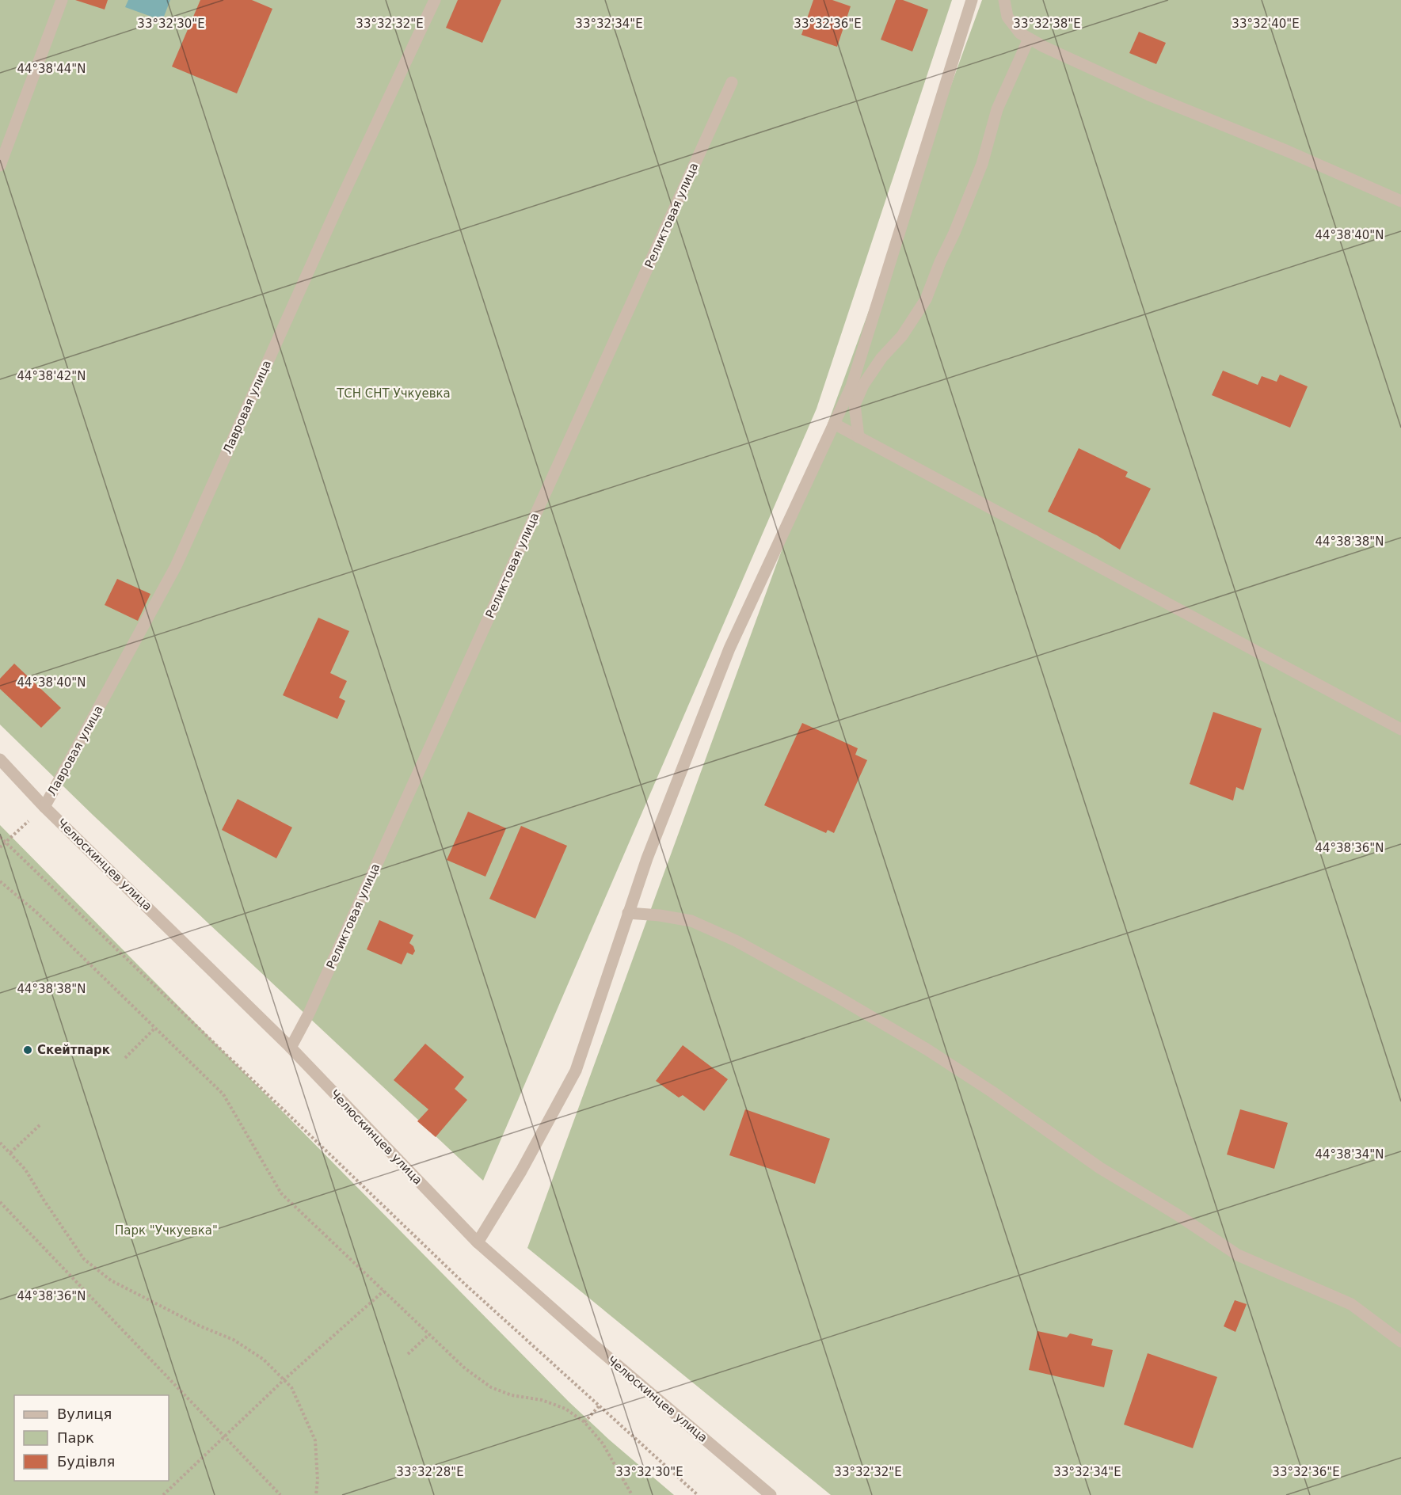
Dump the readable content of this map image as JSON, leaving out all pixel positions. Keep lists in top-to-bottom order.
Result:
{
  "streets": {
    "street": ["Реликтовая улица", "Лавровая улица", "Челюскинцев улица"]
  },
  "crossings": [
    ["Реликтовая улица", "Челюскинцев улица"],
    ["Лавровая улица", "Челюскинцев улица"]
  ],
  "parks": ["ТСН СНТ Учкуевка", "Парк \"Учкуевка\""],
  "places": ["Скейтпарк"],
  "legend": ["Вулиця", "Парк", "Будівля"],
  "coordinates": [
    "33°32'30\"E",
    "33°32'32\"E",
    "33°32'34\"E",
    "33°32'36\"E",
    "33°32'38\"E",
    "33°32'40\"E",
    "44°38'44\"N",
    "44°38'40\"N",
    "44°38'42\"N",
    "44°38'38\"N",
    "44°38'36\"N",
    "44°38'34\"N",
    "33°32'28\"E"
  ]
}
